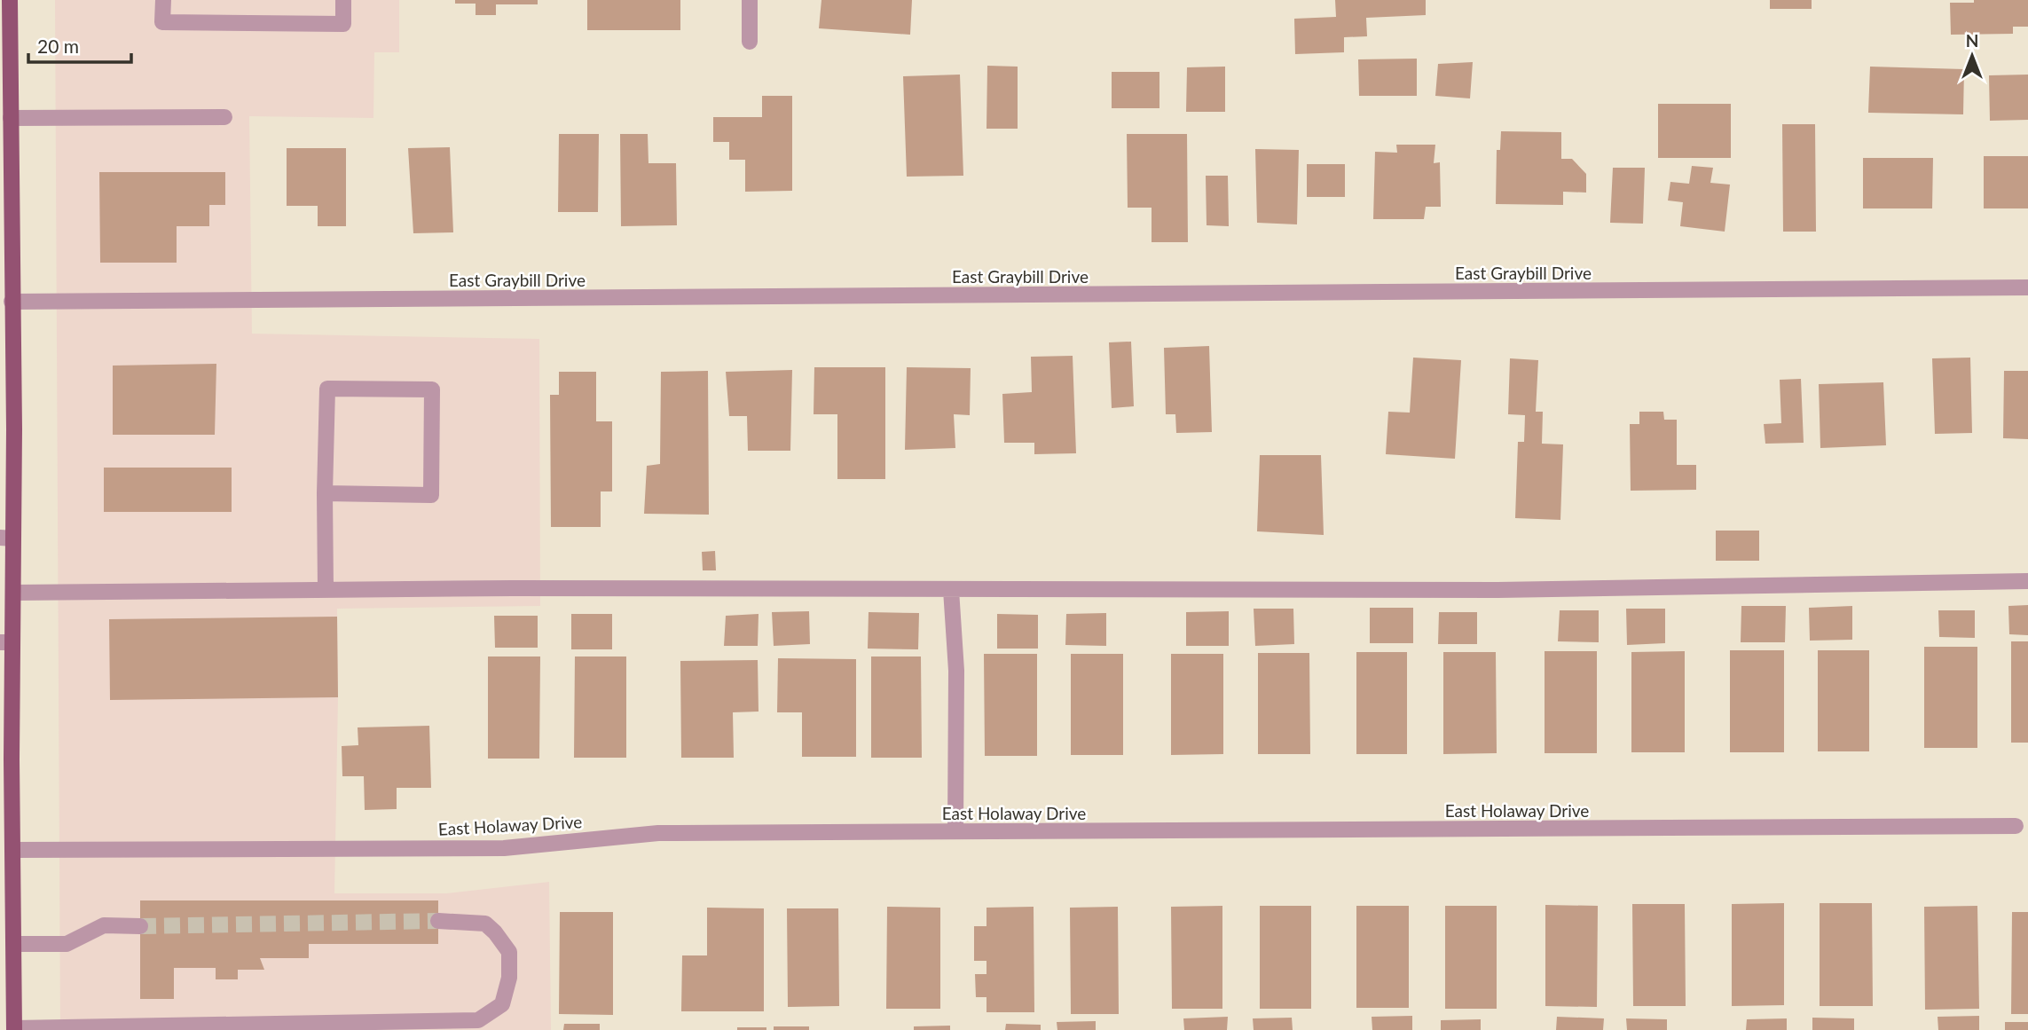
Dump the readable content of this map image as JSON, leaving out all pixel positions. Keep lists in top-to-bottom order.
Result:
{
  "streets": {
    "street": ["East Graybill Drive", "East Holaway Drive"]
  },
  "scale_bar": "20 m",
  "north": "top"
}
